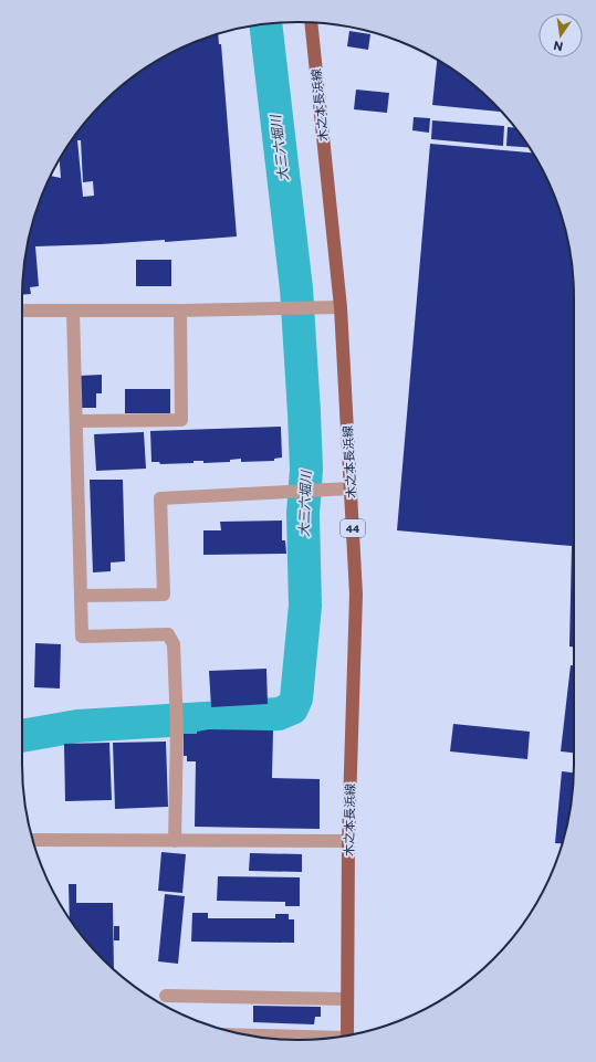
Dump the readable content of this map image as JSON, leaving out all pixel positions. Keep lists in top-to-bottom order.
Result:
{
  "streets": {
    "main road": ["木之本長浜線", "44"]
  },
  "water": ["大三六堀川"],
  "north": "bottom"
}
